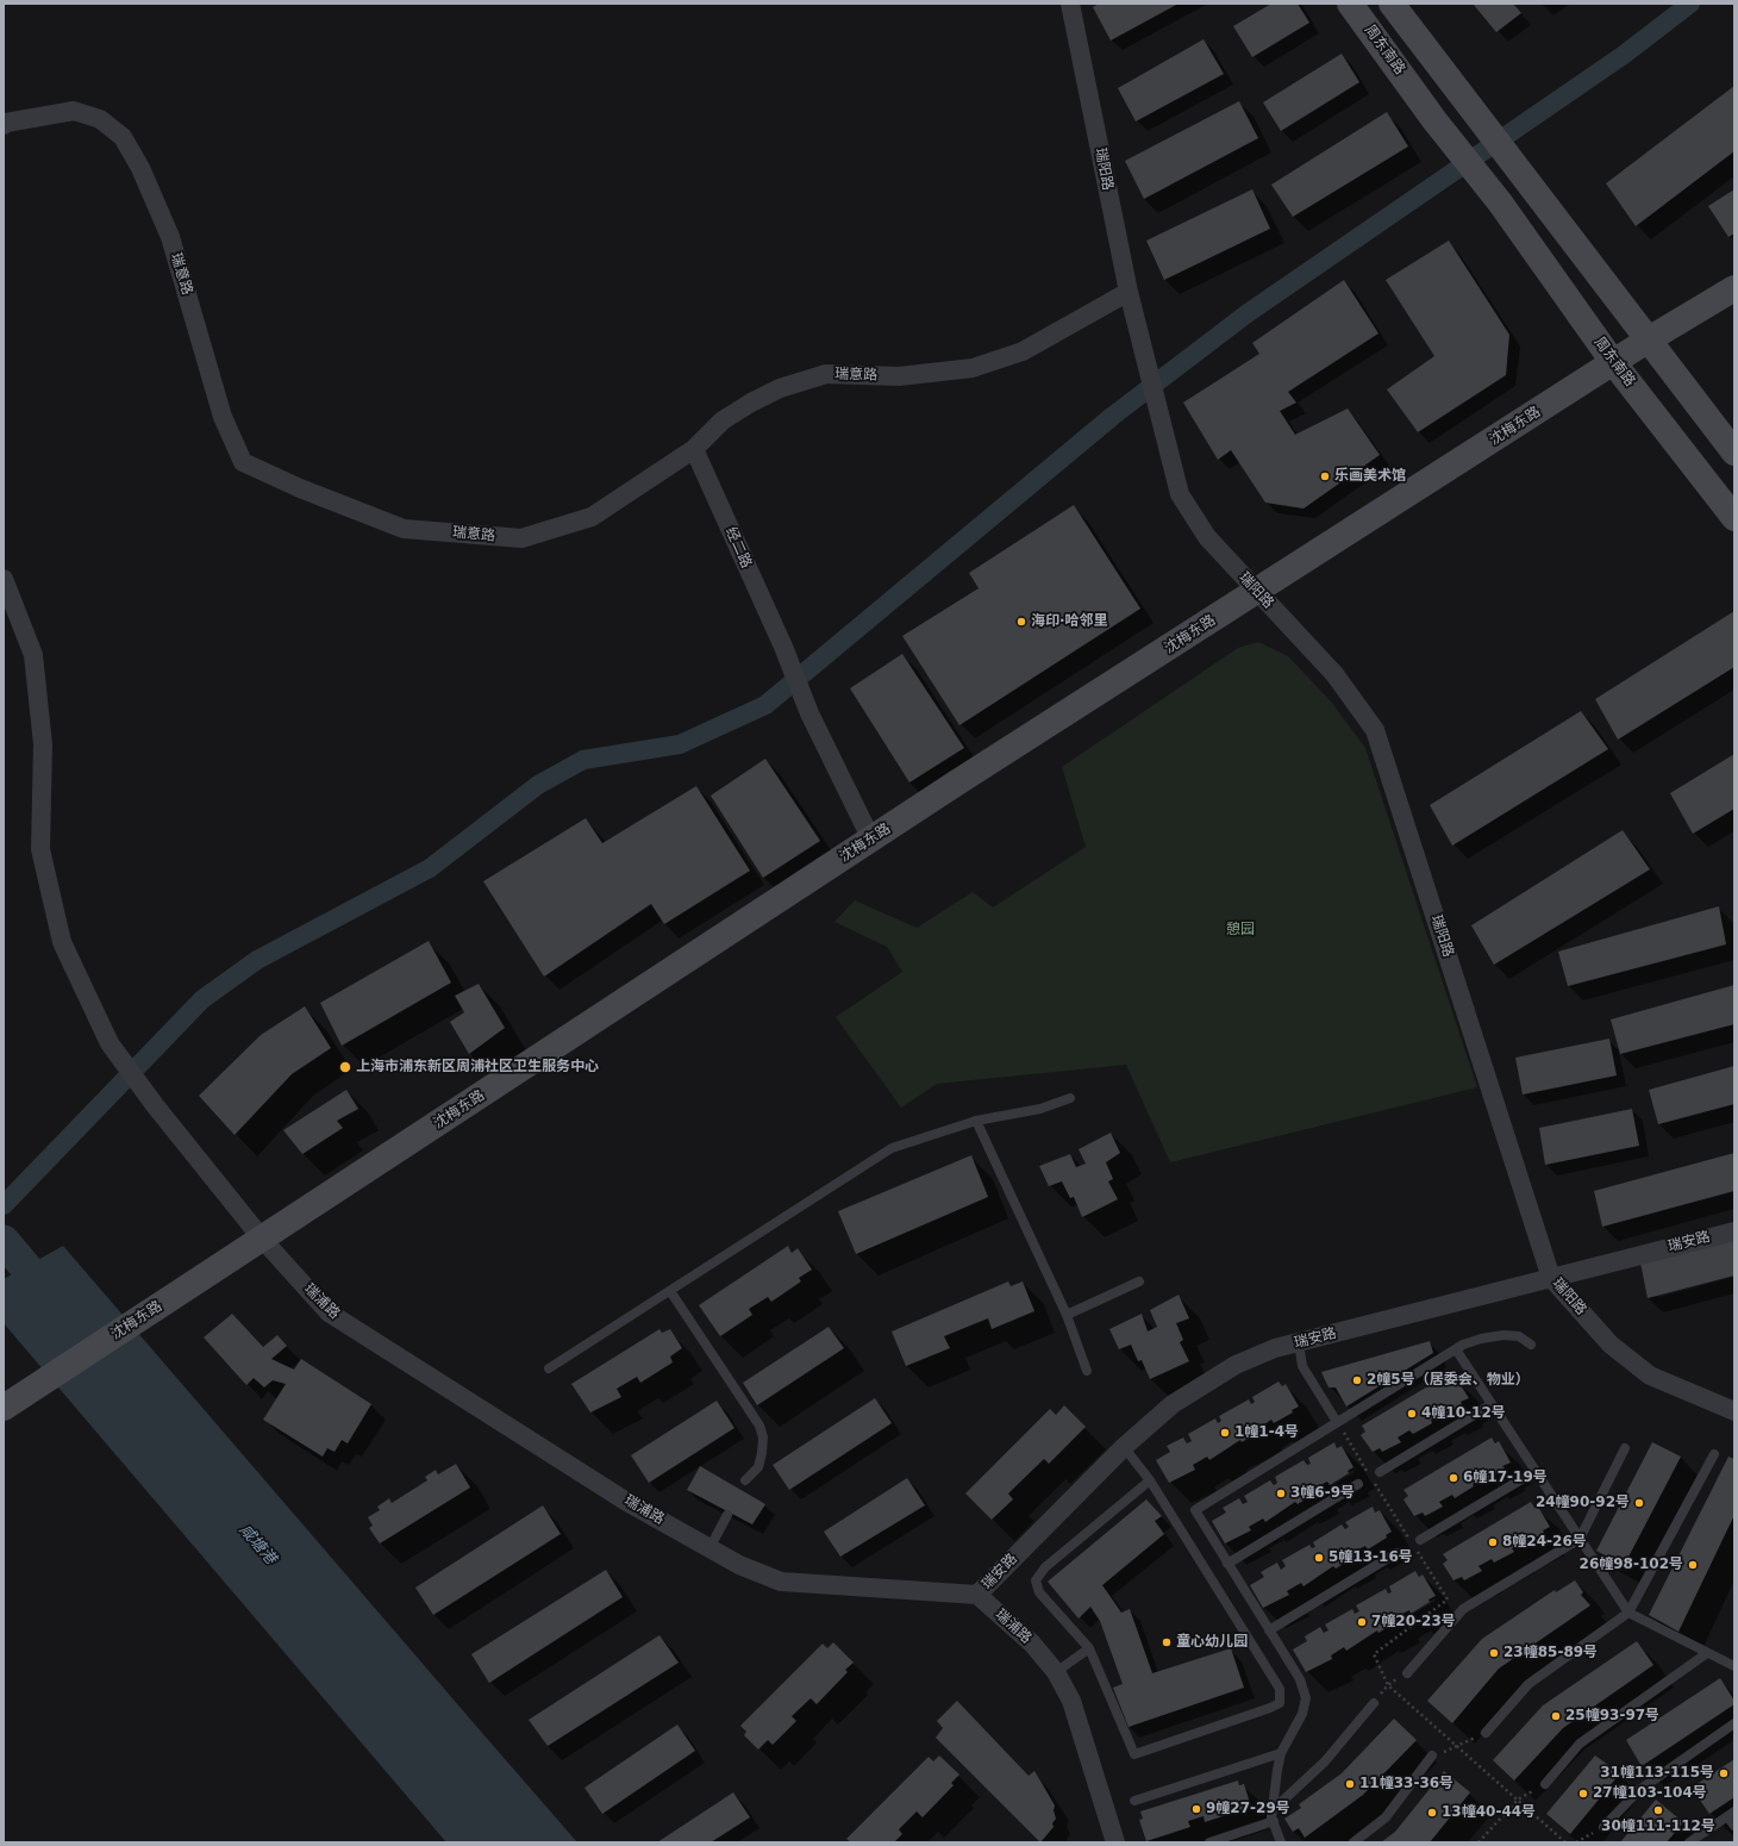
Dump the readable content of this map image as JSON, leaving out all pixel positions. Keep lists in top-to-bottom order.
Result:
{
  "streets": {
    "street": [
      "周东南路",
      "瑞阳路",
      "瑞意路",
      "沈梅东路",
      "经二路",
      "瑞安路",
      "瑞浦路"
    ]
  },
  "crossings": [
    ["周东南路", "沈梅东路"],
    ["瑞阳路", "瑞意路"],
    ["瑞阳路", "沈梅东路"],
    ["瑞阳路", "瑞安路"],
    ["瑞意路", "经二路"],
    ["沈梅东路", "经二路"],
    ["沈梅东路", "瑞浦路"],
    ["瑞安路", "瑞浦路"]
  ],
  "water": ["咸塘港"],
  "parks": ["憩园"],
  "places": [
    "乐画美术馆",
    "海印·哈邻里",
    "上海市浦东新区周浦社区卫生服务中心",
    "2幢5号（居委会、物业）",
    "4幢10-12号",
    "1幢1-4号",
    "6幢17-19号",
    "3幢6-9号",
    "24幢90-92号",
    "8幢24-26号",
    "5幢13-16号",
    "26幢98-102号",
    "7幢20-23号",
    "童心幼儿园",
    "23幢85-89号",
    "25幢93-97号",
    "31幢113-115号",
    "11幢33-36号",
    "27幢103-104号",
    "9幢27-29号",
    "30幢111-112号",
    "13幢40-44号"
  ]
}
